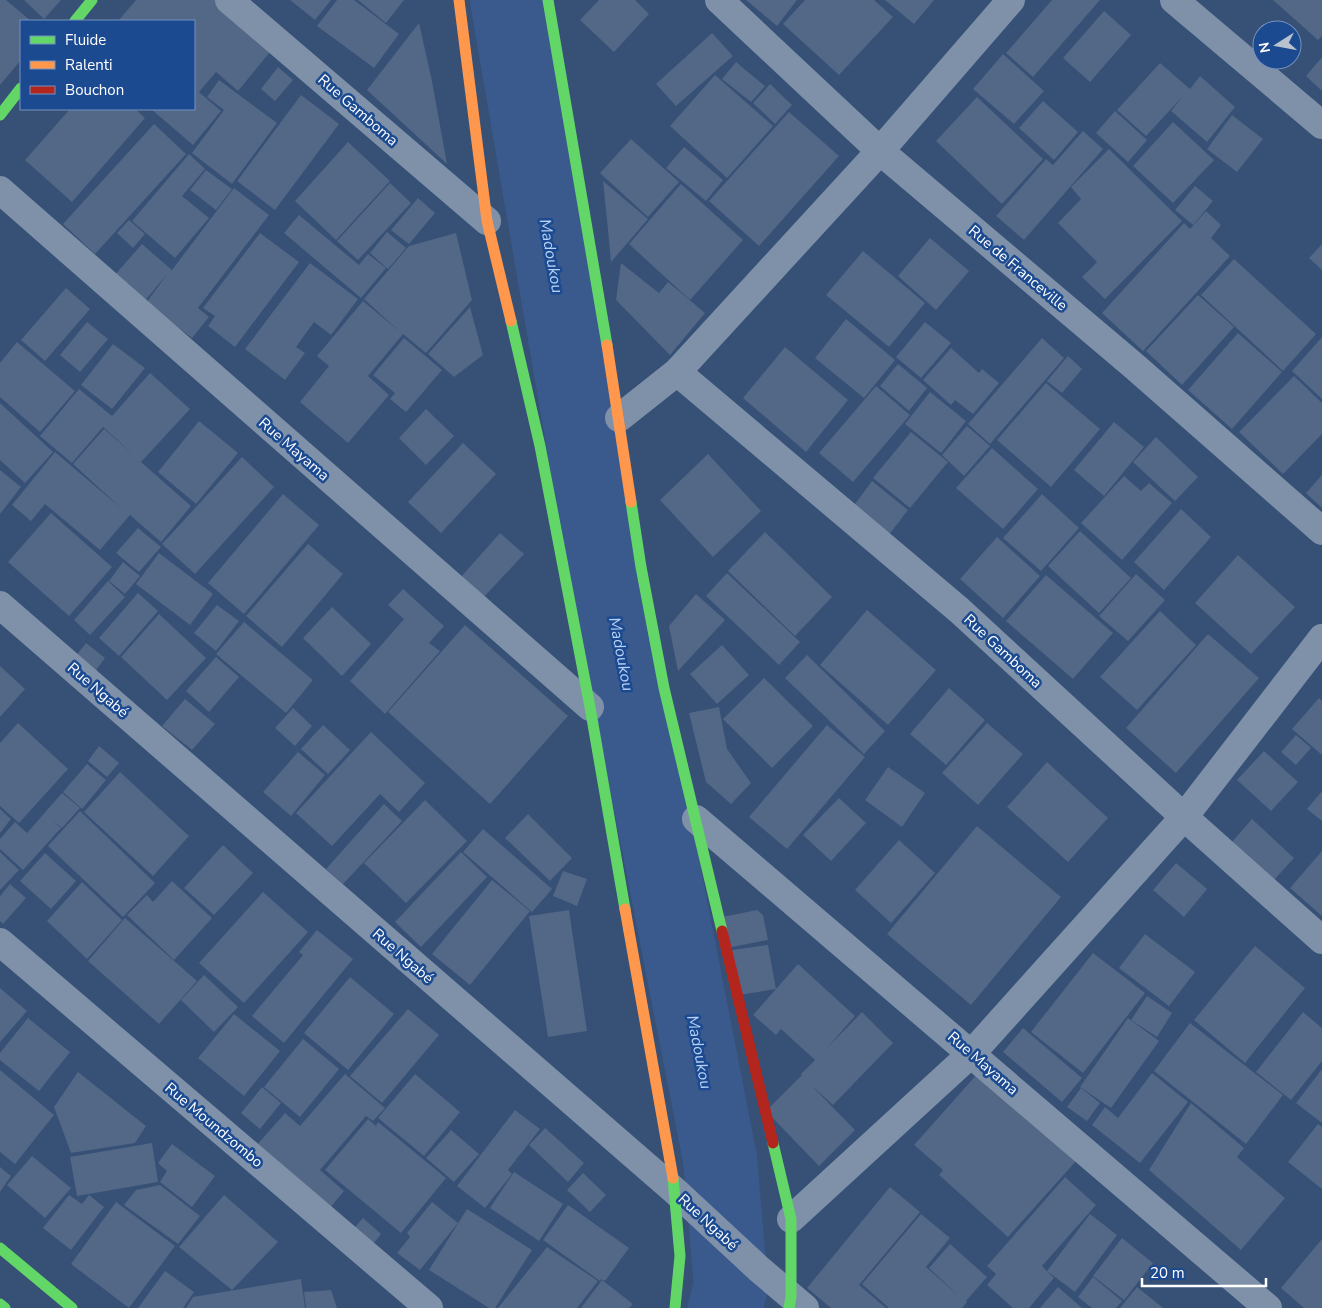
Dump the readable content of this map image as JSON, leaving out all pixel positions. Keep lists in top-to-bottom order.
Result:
{
  "streets": {
    "street": [
      "Rue Gamboma",
      "Rue de Franceville",
      "Rue Mayama",
      "Rue Ngabé",
      "Rue Moundzombo"
    ]
  },
  "water": ["Madoukou"],
  "legend": ["Fluide", "Ralenti", "Bouchon"],
  "scale_bar": "20 m",
  "north": "left"
}
